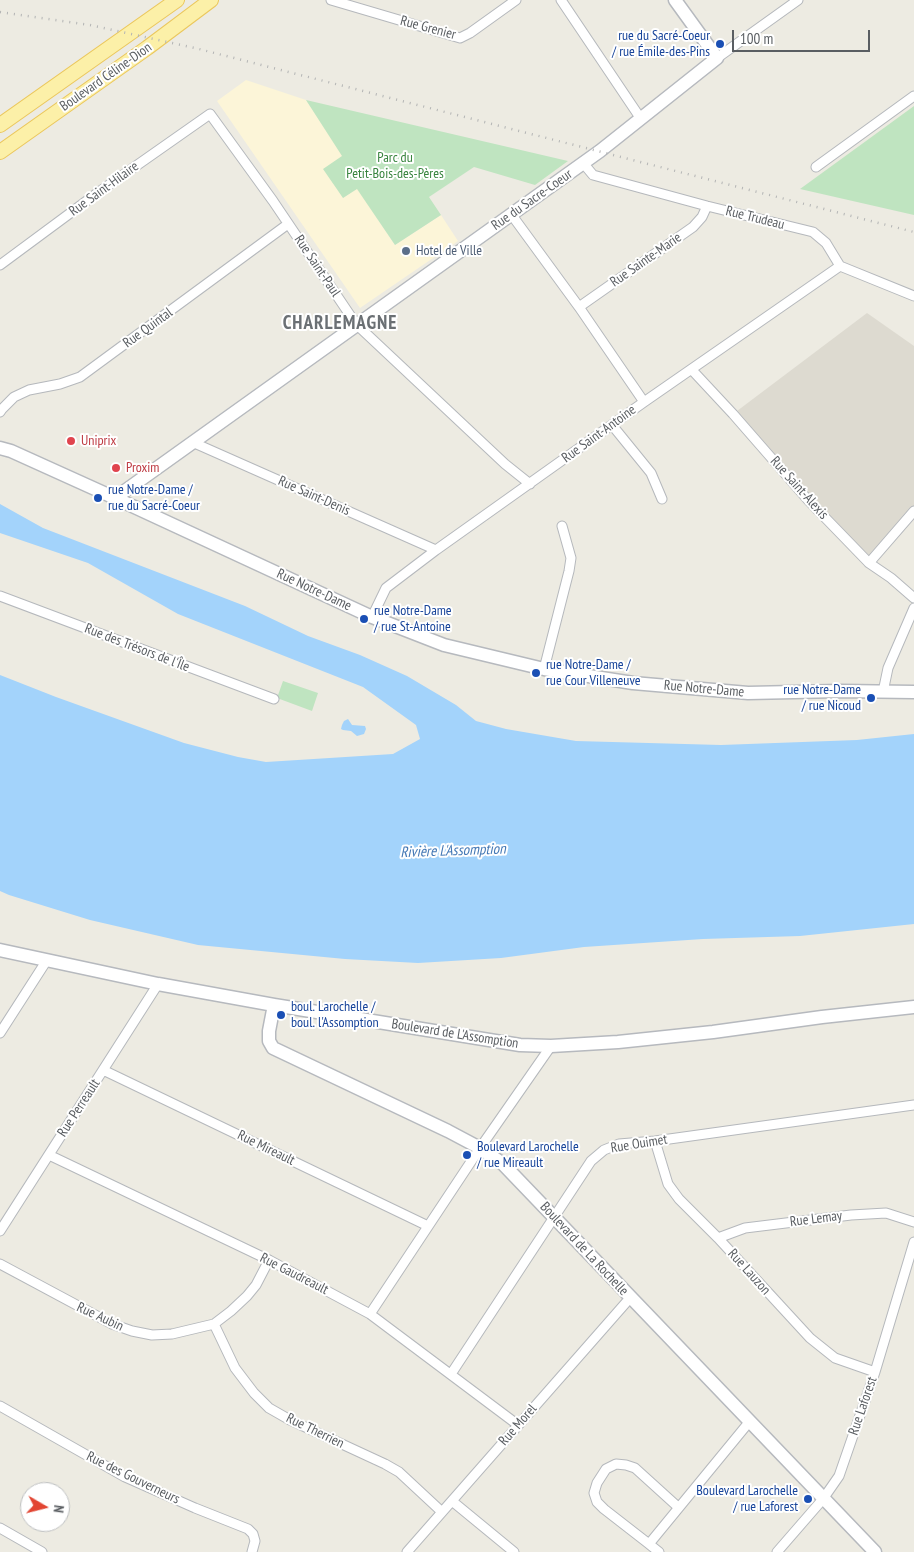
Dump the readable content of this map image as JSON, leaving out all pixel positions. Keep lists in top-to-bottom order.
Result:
{
  "streets": {
    "main road": ["Boulevard Céline-Dion"],
    "street": [
      "Rue Grenier",
      "Rue Saint-Hilaire",
      "Rue du Sacre-Coeur",
      "Rue Trudeau",
      "Rue Sainte-Marie",
      "Rue Saint-Paul",
      "Rue Quintal",
      "Rue Saint-Antoine",
      "Rue Saint-Alexis",
      "Rue Saint-Denis",
      "Rue Notre-Dame",
      "Rue des Trésors de l'Île",
      "Boulevard de L'Assomption",
      "Rue Perreault",
      "Rue Ouimet",
      "Rue Mireault",
      "Rue Lemay",
      "Boulevard de La Rochelle",
      "Rue Lauzon",
      "Rue Gaudreault",
      "Rue Aubin",
      "Rue Laforest",
      "Rue Morel",
      "Rue Therrien",
      "Rue des Gouverneurs"
    ]
  },
  "crossings": [
    ["Rue Saint-Hilaire", "Rue Saint-Paul"],
    ["Rue du Sacre-Coeur", "Rue Trudeau"],
    ["Rue du Sacre-Coeur", "Rue Saint-Paul"],
    ["Rue du Sacre-Coeur", "Rue Saint-Denis"],
    ["Rue du Sacre-Coeur", "Rue Notre-Dame"],
    ["Rue Trudeau", "Rue Sainte-Marie"],
    ["Rue Trudeau", "Rue Saint-Antoine"],
    ["Rue Saint-Paul", "Rue Quintal"],
    ["Rue Saint-Paul", "Rue Saint-Antoine"],
    ["Rue Saint-Antoine", "Rue Saint-Alexis"],
    ["Rue Saint-Antoine", "Rue Saint-Denis"],
    ["Rue Saint-Antoine", "Rue Notre-Dame"],
    ["Boulevard de L'Assomption", "Rue Perreault"],
    ["Boulevard de L'Assomption", "Boulevard de La Rochelle"],
    ["Rue Perreault", "Rue Mireault"],
    ["Rue Perreault", "Rue Gaudreault"],
    ["Rue Ouimet", "Boulevard de La Rochelle"],
    ["Rue Ouimet", "Rue Lauzon"],
    ["Rue Ouimet", "Rue Gaudreault"],
    ["Rue Lemay", "Rue Lauzon"],
    ["Boulevard de La Rochelle", "Rue Laforest"],
    ["Boulevard de La Rochelle", "Rue Morel"],
    ["Rue Lauzon", "Rue Laforest"],
    ["Rue Gaudreault", "Rue Aubin"],
    ["Rue Gaudreault", "Rue Morel"],
    ["Rue Aubin", "Rue Therrien"],
    ["Rue Morel", "Rue Therrien"]
  ],
  "districts": ["CHARLEMAGNE"],
  "water": ["Rivière L'Assomption"],
  "parks": ["Parc du Petit-Bois-des-Pères"],
  "places": [
    "rue du Sacré-Coeur / rue Émile-des-Pins",
    "Hotel de Ville",
    "Uniprix",
    "Proxim",
    "rue Notre-Dame / rue du Sacré-Coeur",
    "rue Notre-Dame / rue St-Antoine",
    "rue Notre-Dame / rue Cour Villeneuve",
    "rue Notre-Dame / rue Nicoud",
    "boul. Larochelle / boul. l'Assomption",
    "Boulevard Larochelle / rue Mireault",
    "Boulevard Larochelle / rue Laforest"
  ],
  "scale_bar": "100 m",
  "north": "right"
}
